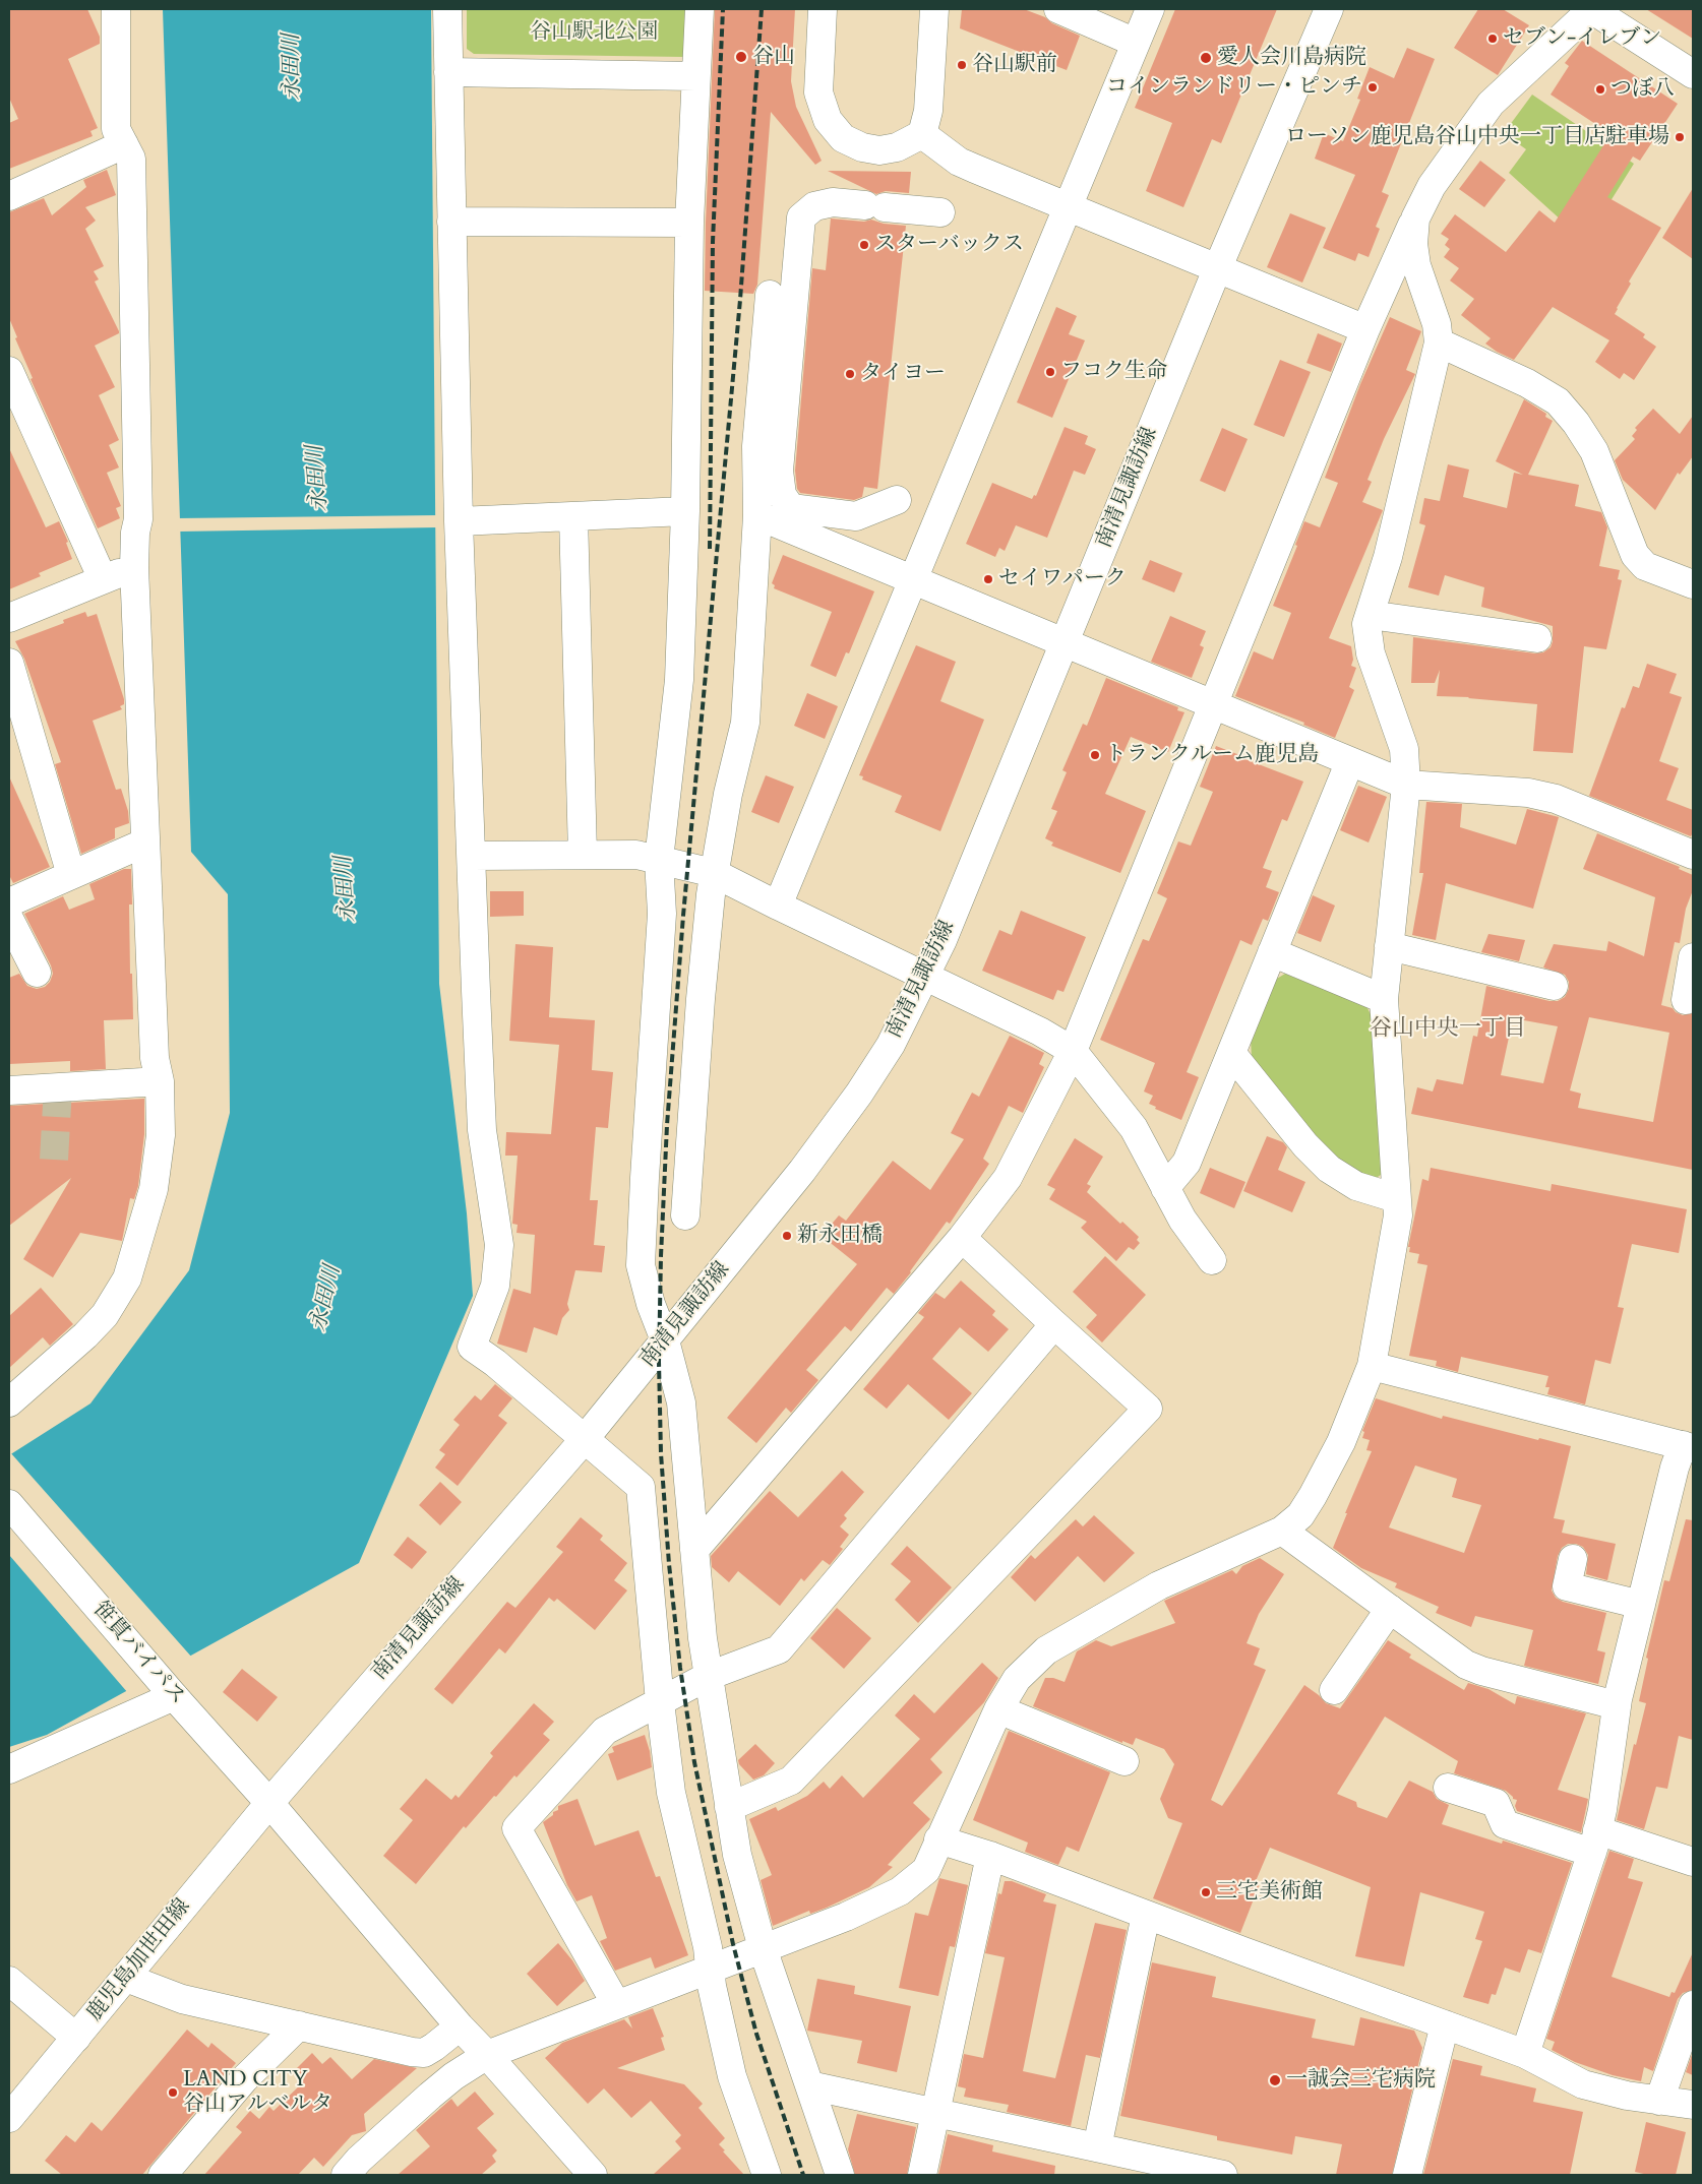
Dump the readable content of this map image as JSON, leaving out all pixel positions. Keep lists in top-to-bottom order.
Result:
{
  "streets": {
    "main road": ["南清見諏訪線", "笹貫バイパス", "鹿児島加世田線"]
  },
  "crossings": [
    ["南清見諏訪線", "笹貫バイパス"],
    ["南清見諏訪線", "鹿児島加世田線"],
    ["笹貫バイパス", "鹿児島加世田線"]
  ],
  "districts": ["谷山中央一丁目"],
  "water": ["永田川"],
  "parks": ["谷山駅北公園"],
  "places": [
    "セブン-イレブン",
    "谷山",
    "愛人会川島病院",
    "谷山駅前",
    "コインランドリー・ピンチ",
    "つぼ八",
    "ローソン鹿児島谷山中央一丁目店駐車場",
    "スターバックス",
    "フコク生命",
    "タイヨー",
    "セイワパーク",
    "トランクルーム鹿児島",
    "新永田橋",
    "三宅美術館",
    "一誠会三宅病院",
    "LAND CITY 谷山アルベルタ"
  ]
}
